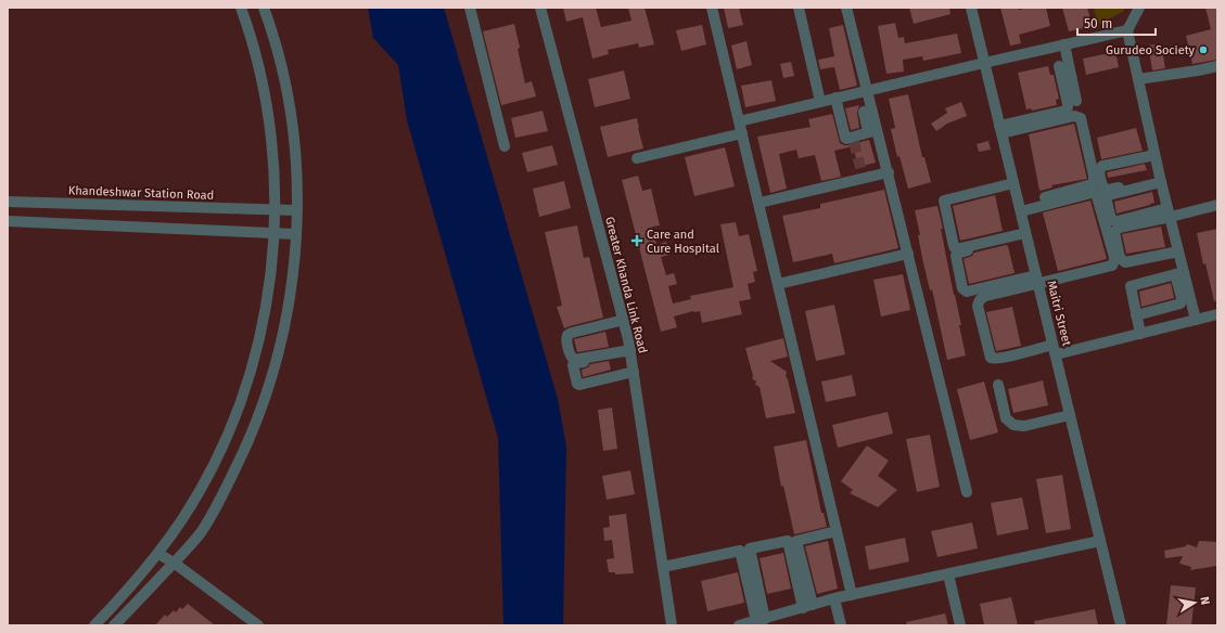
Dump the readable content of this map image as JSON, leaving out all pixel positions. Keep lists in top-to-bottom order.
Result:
{
  "streets": {
    "street": ["Khandeshwar Station Road", "Greater Khanda Link Road", "Maitri Street"]
  },
  "places": {
    "other": ["Gurudeo Society"],
    "health": ["Care and Cure Hospital"]
  },
  "scale_bar": "50 m",
  "north": "right"
}
